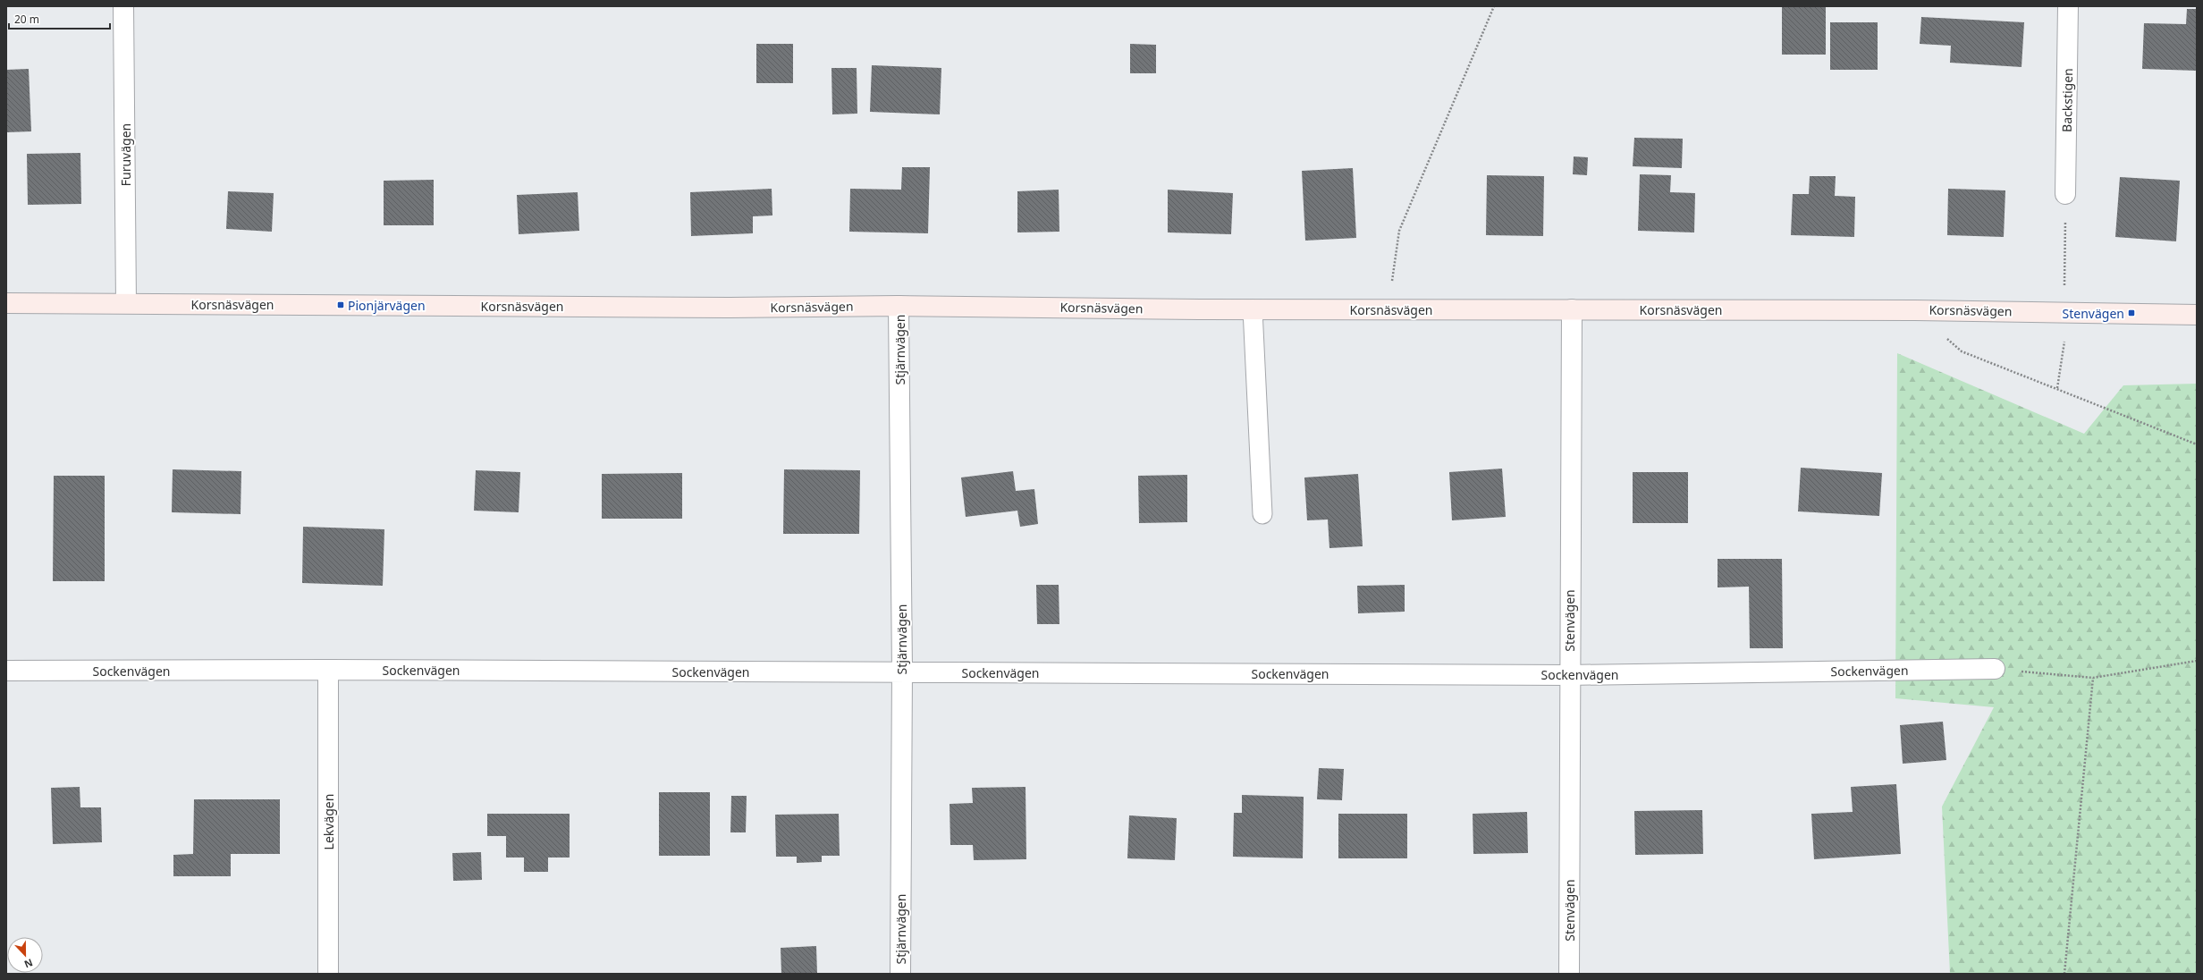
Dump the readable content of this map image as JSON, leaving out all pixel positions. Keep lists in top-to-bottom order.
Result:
{
  "streets": {
    "street": [
      "Backstigen",
      "Furuvägen",
      "Korsnäsvägen",
      "Stjärnvägen",
      "Stenvägen",
      "Sockenvägen",
      "Lekvägen"
    ]
  },
  "crossings": [
    ["Furuvägen", "Korsnäsvägen"],
    ["Korsnäsvägen", "Stjärnvägen"],
    ["Korsnäsvägen", "Stenvägen"],
    ["Stjärnvägen", "Sockenvägen"],
    ["Stenvägen", "Sockenvägen"],
    ["Sockenvägen", "Lekvägen"]
  ],
  "places": {
    "transit": ["Pionjärvägen", "Stenvägen"]
  },
  "scale_bar": "20 m",
  "north": "bottom"
}
